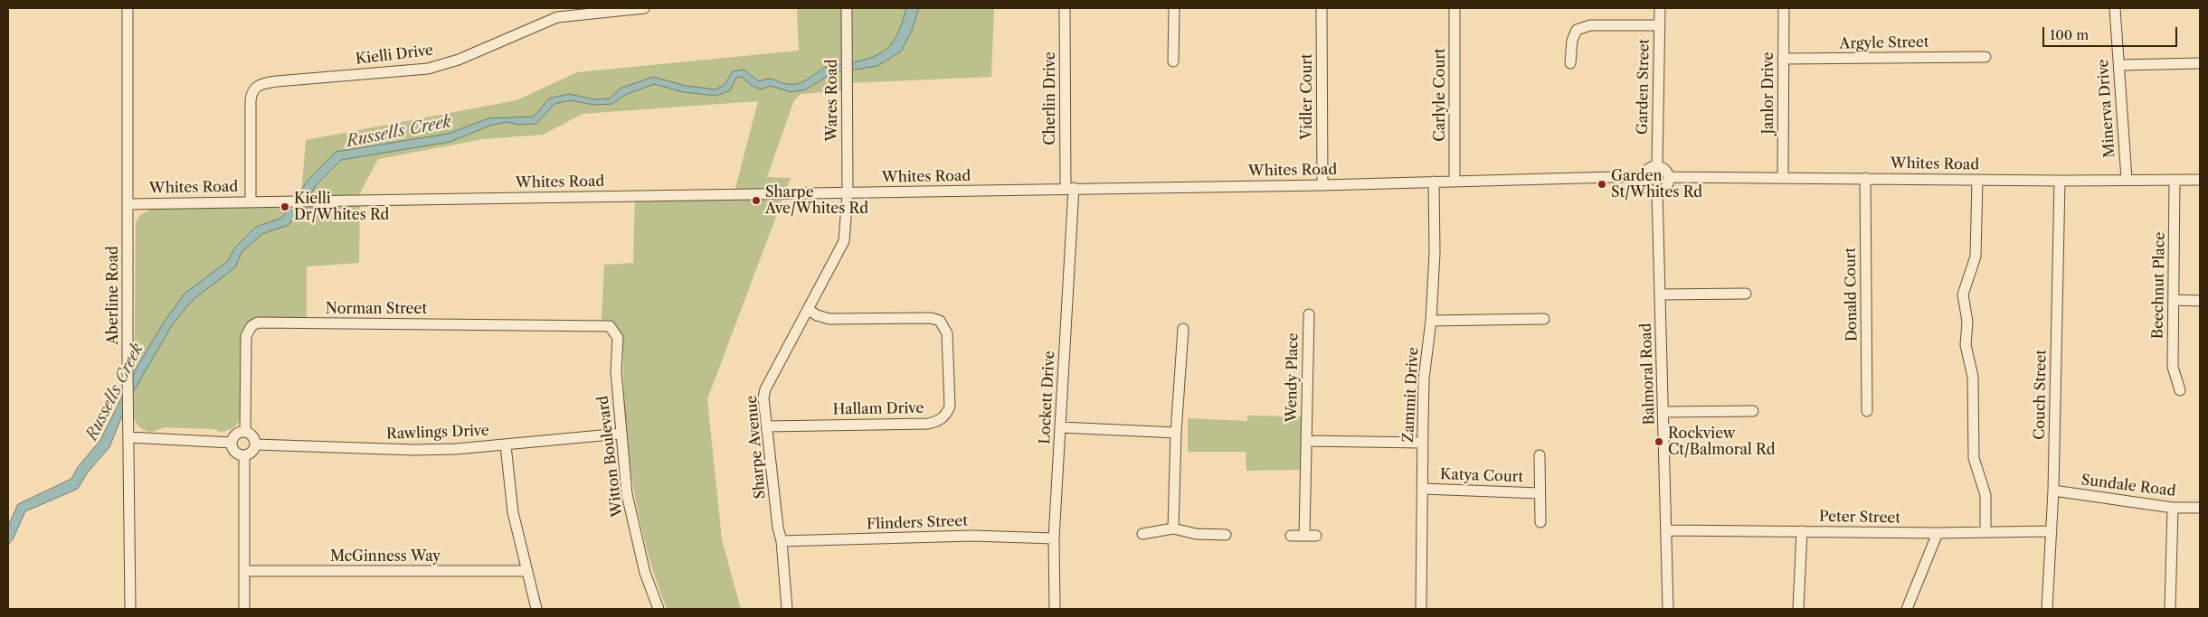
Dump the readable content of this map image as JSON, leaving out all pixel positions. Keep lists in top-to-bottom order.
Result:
{
  "streets": {
    "street": [
      "Argyle Street",
      "Kielli Drive",
      "Garden Street",
      "Janlor Drive",
      "Carlyle Court",
      "Vidler Court",
      "Cherlin Drive",
      "Wares Road",
      "Minerva Drive",
      "Whites Road",
      "Beechnut Place",
      "Donald Court",
      "Aberline Road",
      "Norman Street",
      "Balmoral Road",
      "Wendy Place",
      "Zammit Drive",
      "Couch Street",
      "Lockett Drive",
      "Hallam Drive",
      "Rawlings Drive",
      "Sharpe Avenue",
      "Witton Boulevard",
      "Katya Court",
      "Sundale Road",
      "Peter Street",
      "Flinders Street",
      "McGinness Way"
    ]
  },
  "crossings": [
    ["Argyle Street", "Janlor Drive"],
    ["Kielli Drive", "Whites Road"],
    ["Garden Street", "Whites Road"],
    ["Garden Street", "Balmoral Road"],
    ["Janlor Drive", "Whites Road"],
    ["Carlyle Court", "Whites Road"],
    ["Vidler Court", "Whites Road"],
    ["Cherlin Drive", "Whites Road"],
    ["Cherlin Drive", "Lockett Drive"],
    ["Wares Road", "Whites Road"],
    ["Wares Road", "Sharpe Avenue"],
    ["Minerva Drive", "Whites Road"],
    ["Whites Road", "Beechnut Place"],
    ["Whites Road", "Donald Court"],
    ["Whites Road", "Aberline Road"],
    ["Whites Road", "Balmoral Road"],
    ["Whites Road", "Zammit Drive"],
    ["Whites Road", "Couch Street"],
    ["Whites Road", "Lockett Drive"],
    ["Whites Road", "Sharpe Avenue"],
    ["Norman Street", "Rawlings Drive"],
    ["Norman Street", "Witton Boulevard"],
    ["Balmoral Road", "Peter Street"],
    ["Wendy Place", "Zammit Drive"],
    ["Zammit Drive", "Katya Court"],
    ["Couch Street", "Sundale Road"],
    ["Couch Street", "Peter Street"],
    ["Lockett Drive", "Flinders Street"],
    ["Hallam Drive", "Sharpe Avenue"],
    ["Rawlings Drive", "Witton Boulevard"],
    ["Sharpe Avenue", "Flinders Street"]
  ],
  "water": ["Russells Creek"],
  "places": [
    "Garden St/Whites Rd",
    "Sharpe Ave/Whites Rd",
    "Kielli Dr/Whites Rd",
    "Rockview Ct/Balmoral Rd"
  ],
  "scale_bar": "100 m"
}
